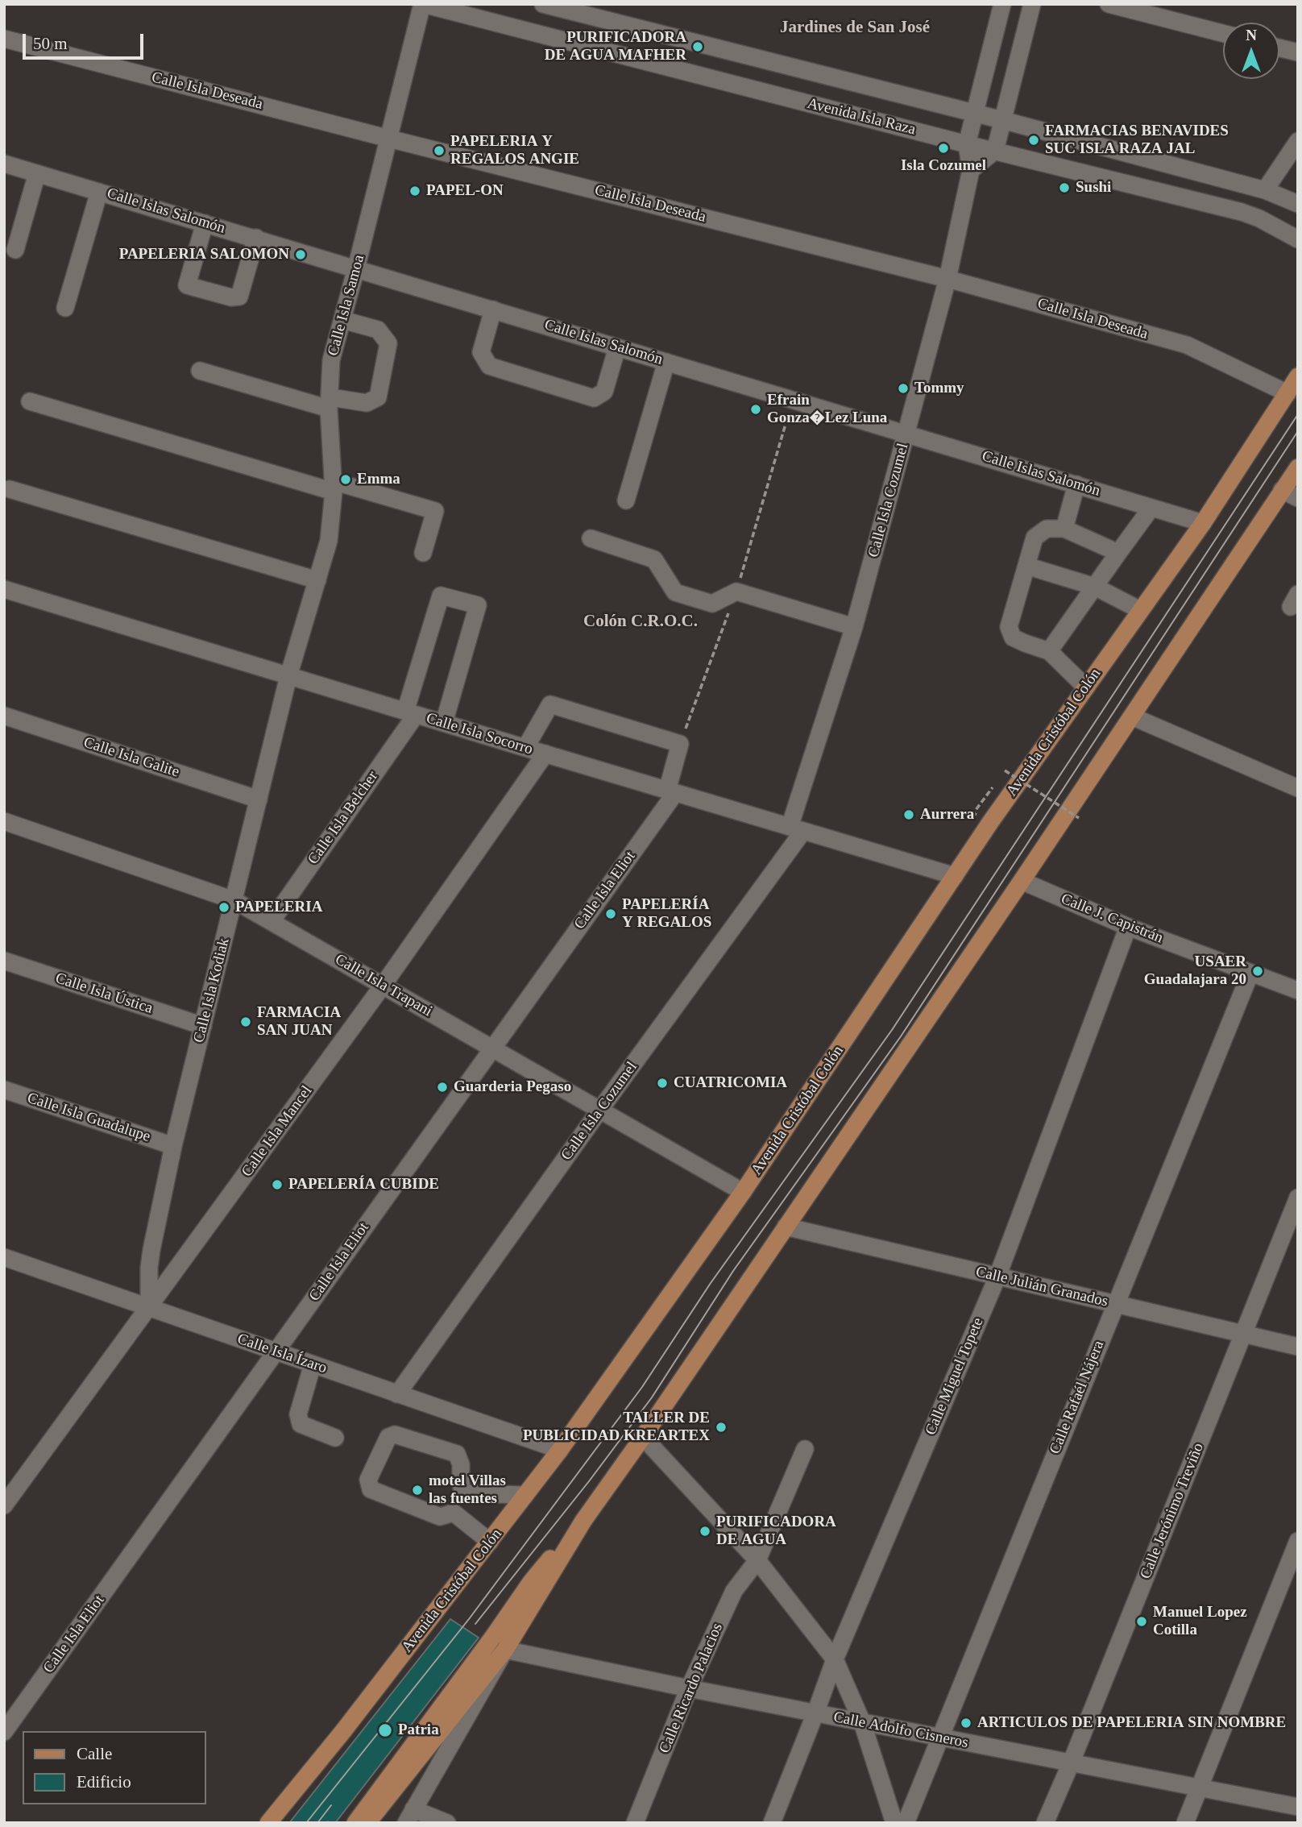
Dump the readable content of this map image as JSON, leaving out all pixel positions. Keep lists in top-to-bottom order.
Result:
{
  "streets": {
    "main road": ["Avenida Cristóbal Colón"],
    "street": [
      "Calle Isla Deseada",
      "Avenida Isla Raza",
      "Calle Islas Salomón",
      "Calle Isla Samoa",
      "Calle Isla Cozumel",
      "Calle Isla Socorro",
      "Calle Isla Galite",
      "Calle Isla Belcher",
      "Calle Isla Eliot",
      "Calle J. Capistrán",
      "Calle Isla Trapani",
      "Calle Isla Kodiak",
      "Calle Isla Ústica",
      "Calle Isla Guadalupe",
      "Calle Isla Mancel",
      "Calle Julián Granados",
      "Calle Isla Ízaro",
      "Calle Miguel Topete",
      "Calle Rafaél Nájera",
      "Calle Jerónimo Treviño",
      "Calle Ricardo Palacios",
      "Calle Adolfo Cisneros"
    ]
  },
  "crossings": [
    ["Calle Isla Deseada", "Calle Isla Samoa"],
    ["Calle Isla Deseada", "Calle Isla Cozumel"],
    ["Calle Isla Deseada", "Avenida Cristóbal Colón"],
    ["Avenida Isla Raza", "Calle Isla Samoa"],
    ["Avenida Isla Raza", "Calle Isla Cozumel"],
    ["Calle Islas Salomón", "Calle Isla Samoa"],
    ["Calle Islas Salomón", "Calle Isla Cozumel"],
    ["Calle Islas Salomón", "Avenida Cristóbal Colón"],
    ["Calle Isla Samoa", "Calle Isla Socorro"],
    ["Calle Isla Samoa", "Calle Isla Kodiak"],
    ["Calle Isla Cozumel", "Calle Isla Socorro"],
    ["Calle Isla Cozumel", "Calle Isla Trapani"],
    ["Calle Isla Cozumel", "Calle Isla Ízaro"],
    ["Avenida Cristóbal Colón", "Calle Isla Socorro"],
    ["Avenida Cristóbal Colón", "Calle Isla Trapani"],
    ["Avenida Cristóbal Colón", "Calle Isla Ízaro"],
    ["Calle Isla Socorro", "Calle Isla Belcher"],
    ["Calle Isla Socorro", "Calle Isla Eliot"],
    ["Calle Isla Socorro", "Calle Isla Kodiak"],
    ["Calle Isla Socorro", "Calle Isla Mancel"],
    ["Calle Isla Galite", "Calle Isla Kodiak"],
    ["Calle Isla Belcher", "Calle Isla Trapani"],
    ["Calle Isla Eliot", "Calle Isla Trapani"],
    ["Calle Isla Eliot", "Calle Isla Ízaro"],
    ["Calle J. Capistrán", "Calle Miguel Topete"],
    ["Calle J. Capistrán", "Calle Rafaél Nájera"],
    ["Calle Isla Trapani", "Calle Isla Kodiak"],
    ["Calle Isla Trapani", "Calle Isla Mancel"],
    ["Calle Isla Kodiak", "Calle Isla Ústica"],
    ["Calle Isla Kodiak", "Calle Isla Guadalupe"],
    ["Calle Isla Kodiak", "Calle Isla Mancel"],
    ["Calle Isla Kodiak", "Calle Isla Ízaro"],
    ["Calle Isla Mancel", "Calle Isla Ízaro"],
    ["Calle Julián Granados", "Calle Miguel Topete"],
    ["Calle Julián Granados", "Calle Rafaél Nájera"],
    ["Calle Julián Granados", "Calle Jerónimo Treviño"],
    ["Calle Miguel Topete", "Calle Adolfo Cisneros"],
    ["Calle Rafaél Nájera", "Calle Adolfo Cisneros"],
    ["Calle Jerónimo Treviño", "Calle Adolfo Cisneros"],
    ["Calle Ricardo Palacios", "Calle Adolfo Cisneros"]
  ],
  "districts": ["Jardines de San José", "Colón C.R.O.C."],
  "places": [
    "PURIFICADORA DE AGUA MAFHER",
    "FARMACIAS BENAVIDES SUC ISLA RAZA JAL",
    "Isla Cozumel",
    "PAPELERIA Y REGALOS ANGIE",
    "Sushi",
    "PAPEL-ON",
    "PAPELERIA SALOMON",
    "Tommy",
    "Efrain Gonza�Lez Luna",
    "Emma",
    "Aurrera",
    "PAPELERIA",
    "PAPELERÍA Y REGALOS",
    "USAER Guadalajara 20",
    "FARMACIA SAN JUAN",
    "CUATRICOMIA",
    "Guarderia Pegaso",
    "PAPELERÍA CUBIDE",
    "TALLER DE PUBLICIDAD KREARTEX",
    "motel Villas las fuentes",
    "PURIFICADORA DE AGUA",
    "Manuel Lopez Cotilla",
    "ARTICULOS DE PAPELERIA SIN NOMBRE",
    "Patria"
  ],
  "legend": ["Calle", "Edificio"],
  "scale_bar": "50 m",
  "north": "top"
}
